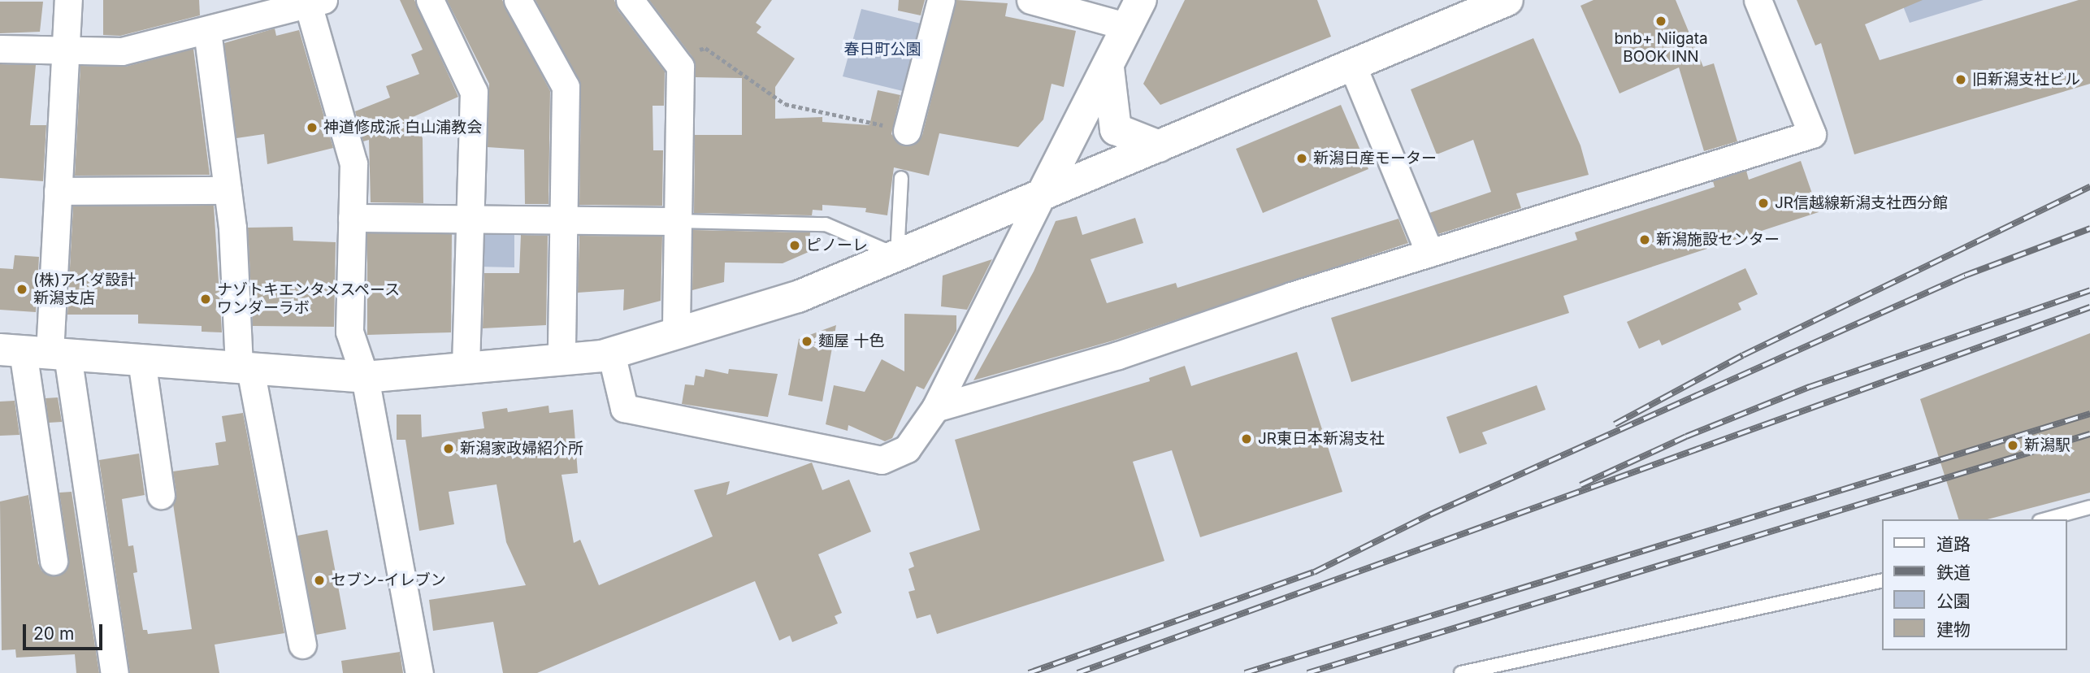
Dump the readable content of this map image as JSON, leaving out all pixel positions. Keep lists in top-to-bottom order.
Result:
{
  "parks": ["春日町公園"],
  "places": [
    "bnb+ Niigata BOOK INN",
    "旧新潟支社ビル",
    "神道修成派 白山浦教会",
    "新潟日産モーター",
    "JR信越線新潟支社西分館",
    "新潟施設センター",
    "ピノーレ",
    "(株)アイダ設計 新潟支店",
    "ナゾトキエンタメスペース ワンダーラボ",
    "麵屋 十色",
    "JR東日本新潟支社",
    "新潟駅",
    "新潟家政婦紹介所",
    "セブン-イレブン"
  ],
  "legend": [
    "道路",
    "鉄道",
    "公園",
    "建物"
  ],
  "scale_bar": "20 m"
}
